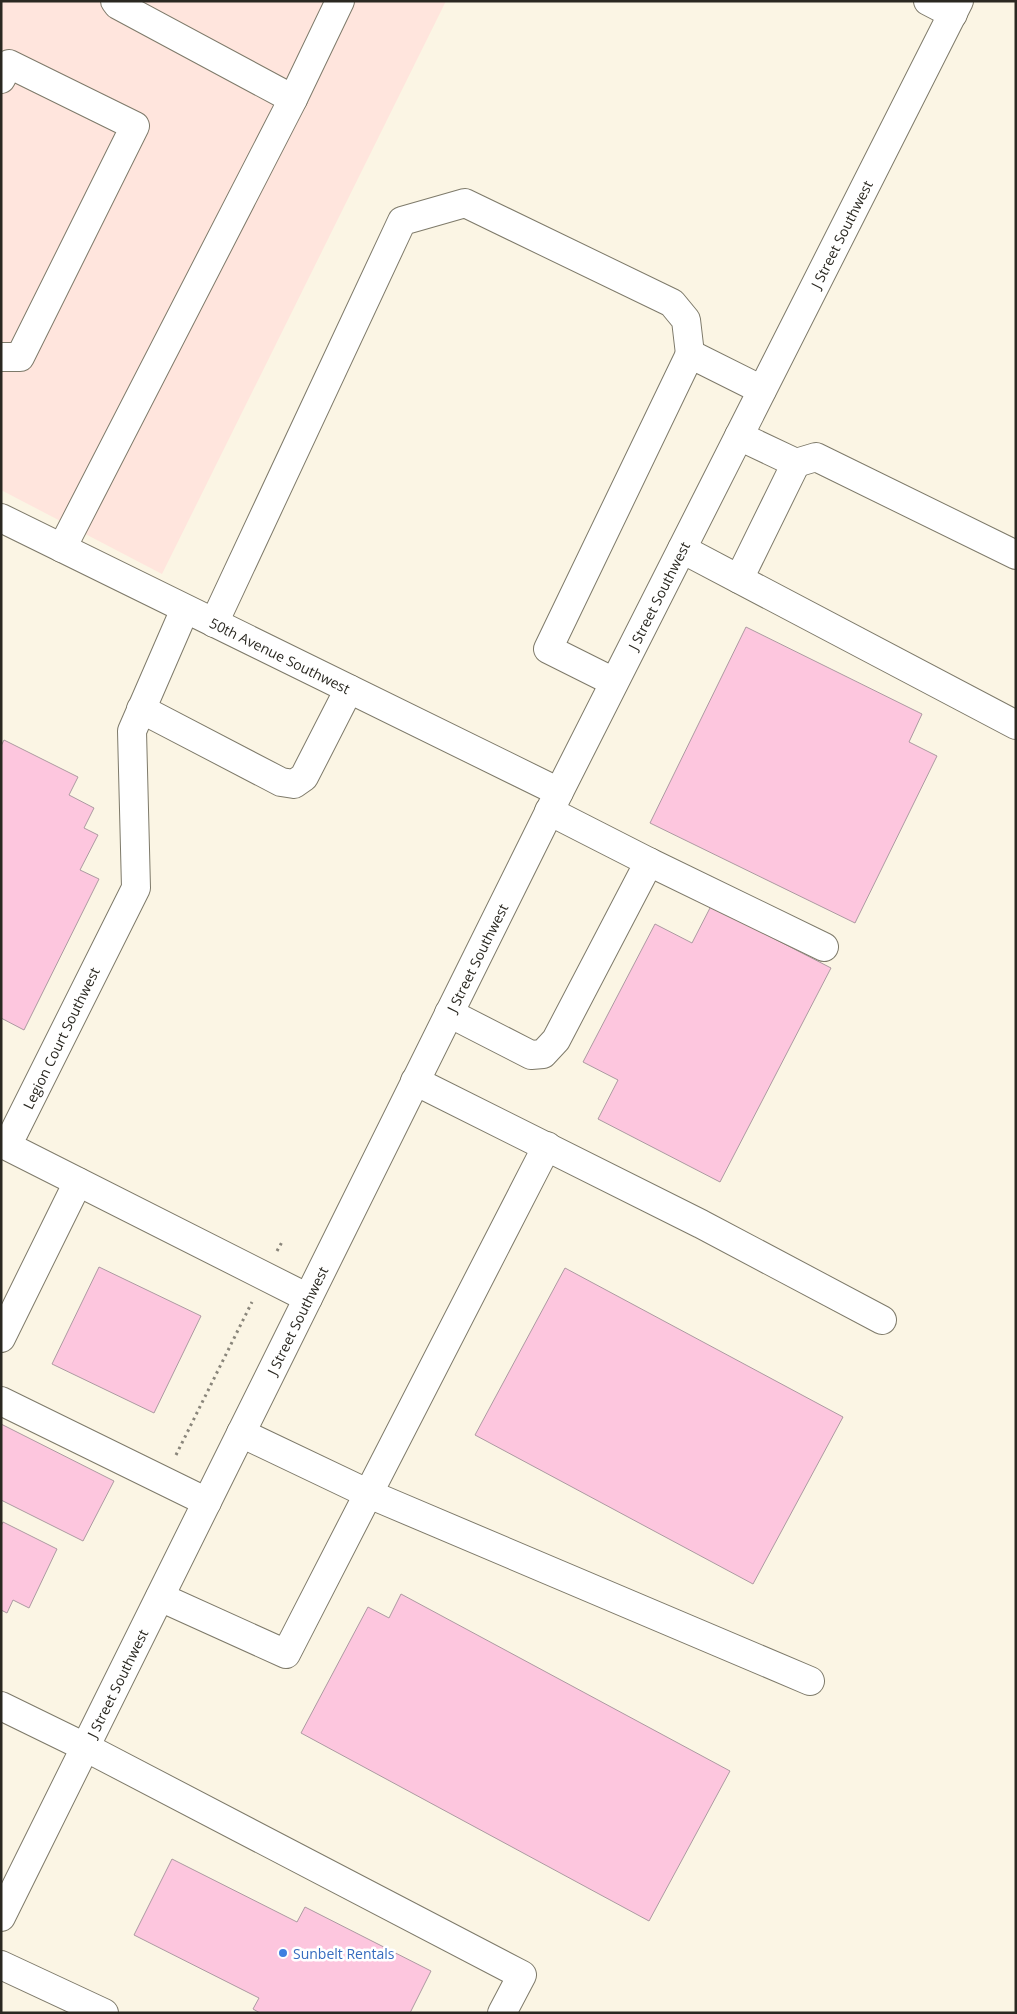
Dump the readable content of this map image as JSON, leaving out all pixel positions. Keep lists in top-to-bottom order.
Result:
{
  "streets": {
    "street": ["J Street Southwest", "50th Avenue Southwest", "Legion Court Southwest"]
  },
  "crossings": [
    ["J Street Southwest", "50th Avenue Southwest"],
    ["J Street Southwest", "Legion Court Southwest"],
    ["50th Avenue Southwest", "Legion Court Southwest"]
  ],
  "places": ["Sunbelt Rentals"]
}
